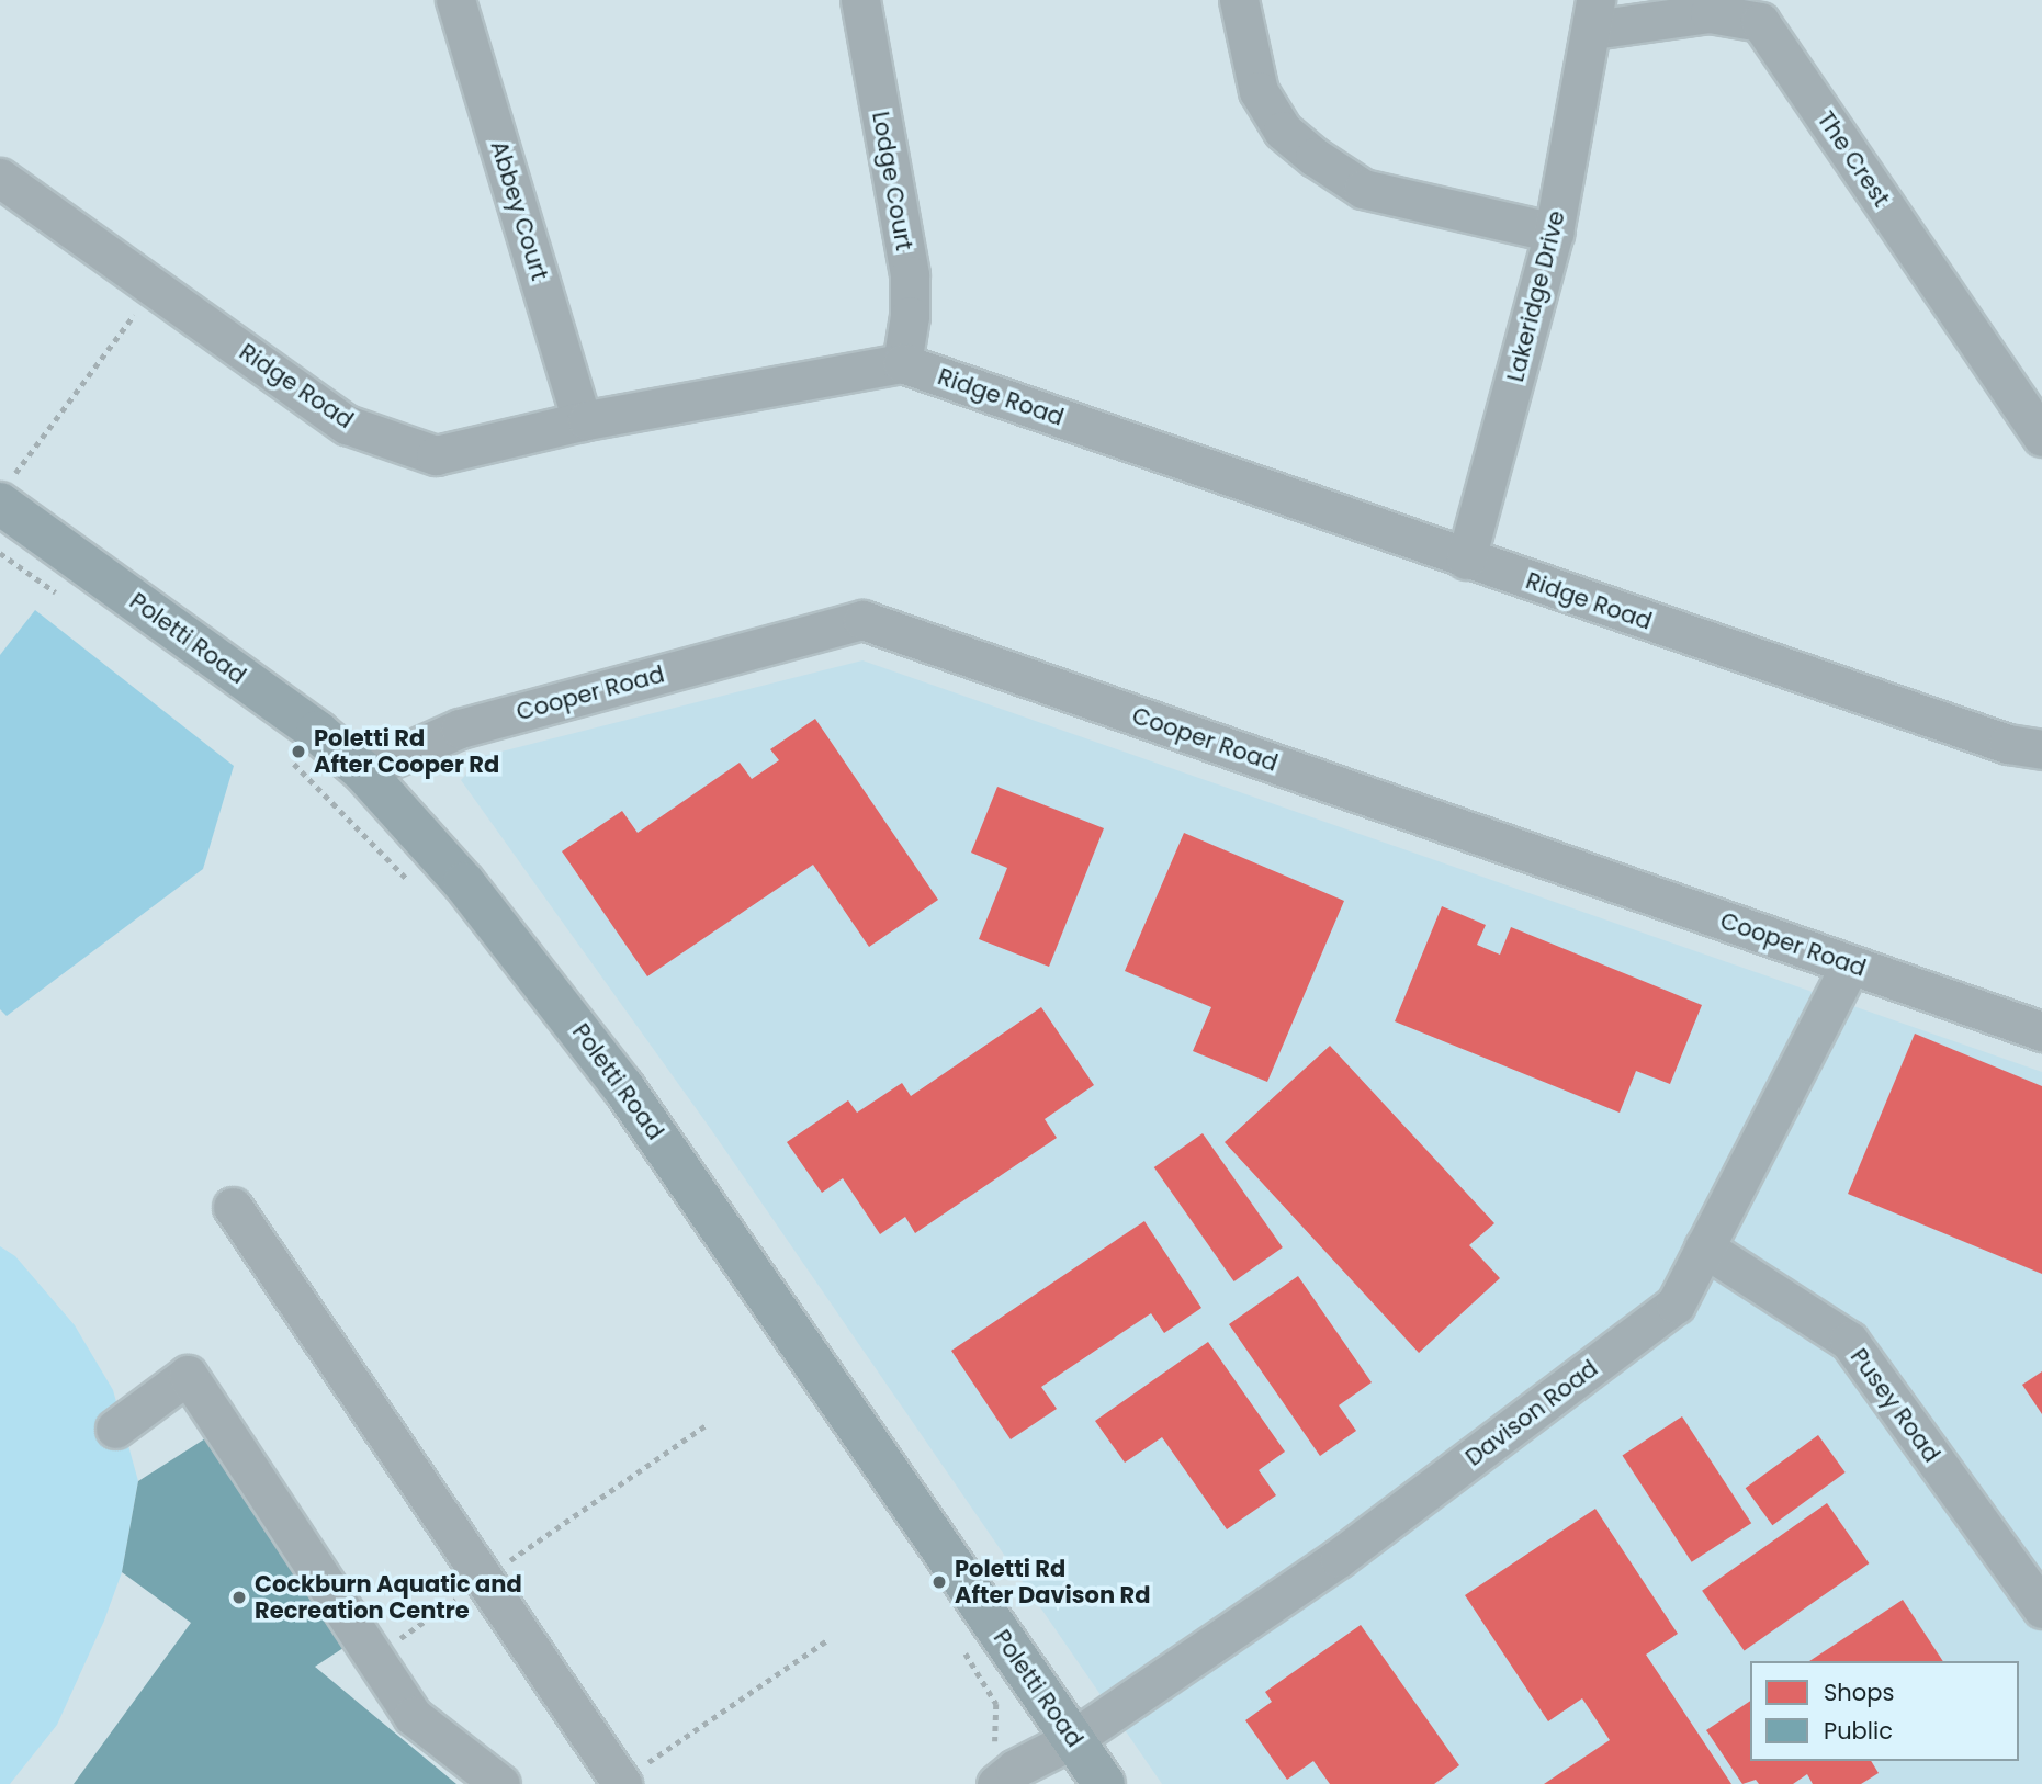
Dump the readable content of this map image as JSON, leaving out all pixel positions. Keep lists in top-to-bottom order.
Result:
{
  "streets": {
    "main road": ["Poletti Road"],
    "street": [
      "The Crest",
      "Lodge Court",
      "Abbey Court",
      "Lakeridge Drive",
      "Ridge Road",
      "Cooper Road",
      "Pusey Road",
      "Davison Road"
    ]
  },
  "crossings": [
    ["The Crest", "Lakeridge Drive"],
    ["Lodge Court", "Ridge Road"],
    ["Abbey Court", "Ridge Road"],
    ["Lakeridge Drive", "Ridge Road"],
    ["Poletti Road", "Cooper Road"],
    ["Poletti Road", "Davison Road"],
    ["Cooper Road", "Davison Road"],
    ["Pusey Road", "Davison Road"]
  ],
  "places": ["Poletti Rd After Cooper Rd", "Poletti Rd After Davison Rd", "Cockburn Aquatic and Recreation Centre"],
  "legend": ["Shops", "Public"]
}
